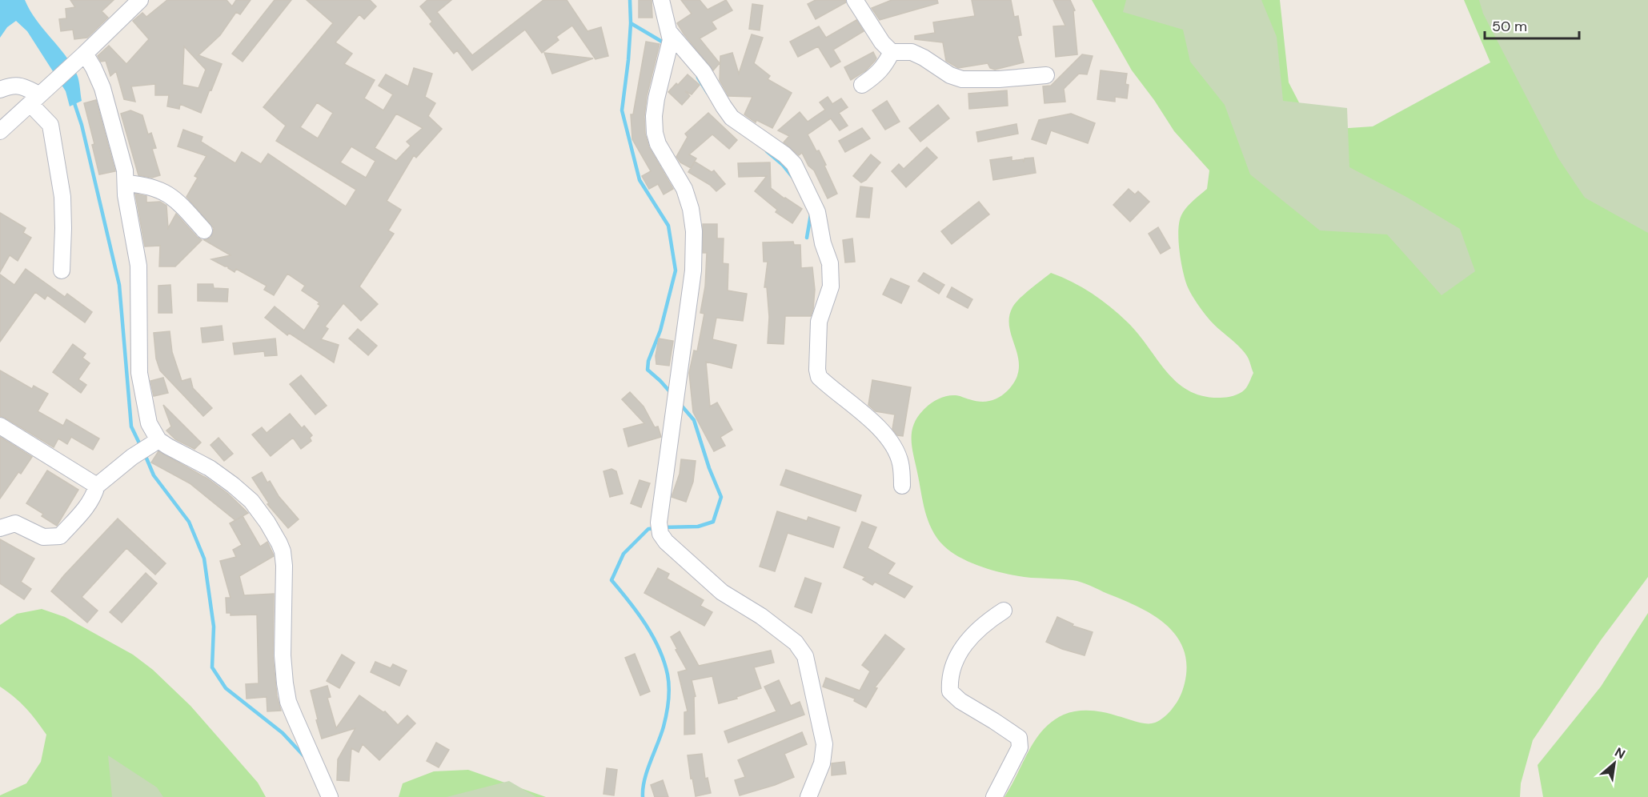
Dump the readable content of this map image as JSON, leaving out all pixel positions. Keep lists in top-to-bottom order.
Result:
{
  "scale_bar": "50 m",
  "north": "top right"
}
